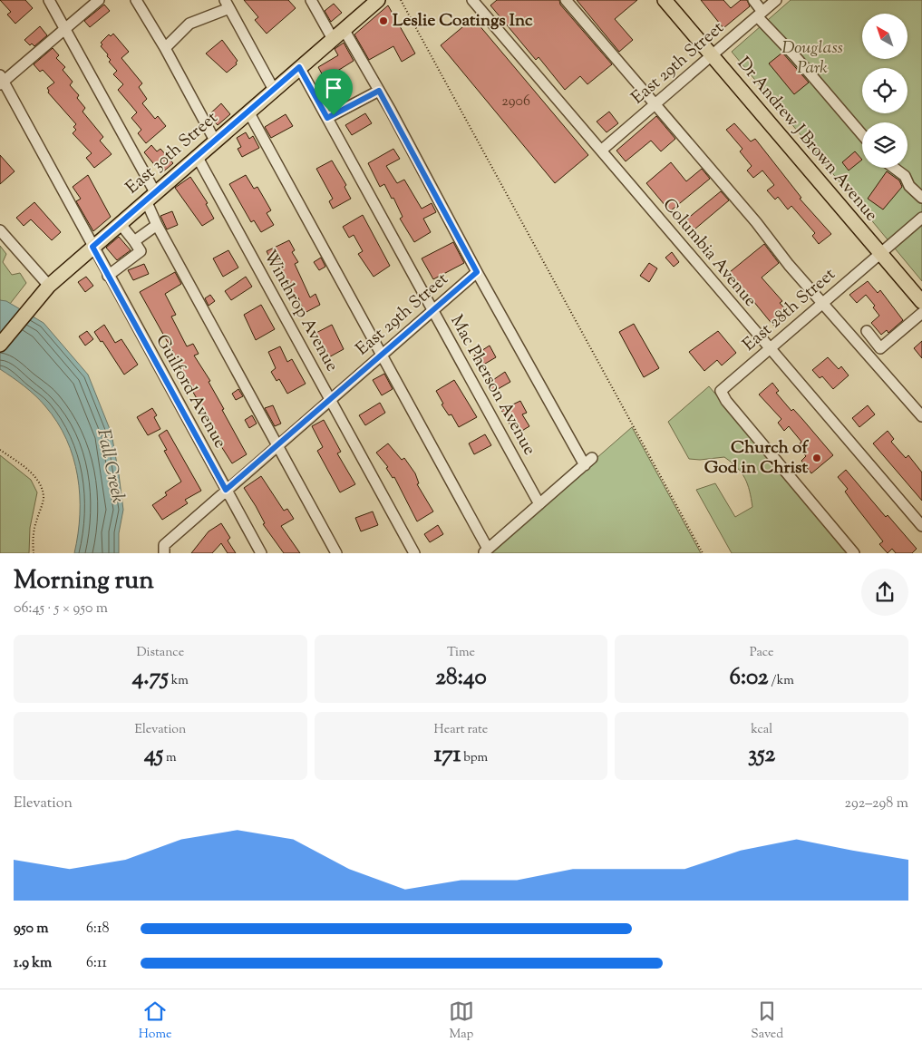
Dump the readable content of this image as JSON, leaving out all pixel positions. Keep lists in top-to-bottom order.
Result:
{
  "streets": {
    "main road": ["Dr Andrew J Brown Avenue", "East 30th Street"],
    "street": [
      "East 29th Street",
      "Columbia Avenue",
      "East 28th Street",
      "Winthrop Avenue",
      "Mac Pherson Avenue",
      "Guilford Avenue"
    ]
  },
  "crossings": [
    ["East 29th Street", "Dr Andrew J Brown Avenue"],
    ["East 29th Street", "Columbia Avenue"],
    ["East 29th Street", "Winthrop Avenue"],
    ["East 29th Street", "Mac Pherson Avenue"],
    ["East 29th Street", "Guilford Avenue"],
    ["Dr Andrew J Brown Avenue", "East 28th Street"],
    ["East 30th Street", "Winthrop Avenue"],
    ["East 30th Street", "Mac Pherson Avenue"],
    ["East 30th Street", "Guilford Avenue"],
    ["Columbia Avenue", "East 28th Street"]
  ],
  "water": ["Fall Creek"],
  "parks": ["Douglass Park"],
  "places": ["Leslie Coatings Inc", "Church of God in Christ"],
  "house_numbers": ["2906"],
  "north": "top left",
  "page": {
    "heading": ["Morning run", "06:45 · 5 × 950 m"],
    "stats": [
      ["Distance", "4.75 km"],
      ["Time", "28:40"],
      ["Pace", "6:02 /km"],
      ["Elevation", "45 m"],
      ["Heart rate", "171 bpm"],
      ["kcal", "352"]
    ],
    "chart": ["Elevation", "292–298 m"],
    "list": [
      {
        "name": "950 m",
        "note": "6:18"
      },
      {
        "name": "1.9 km",
        "note": "6:11"
      }
    ],
    "tabs": ["Home", "Map", "Saved"]
  }
}
